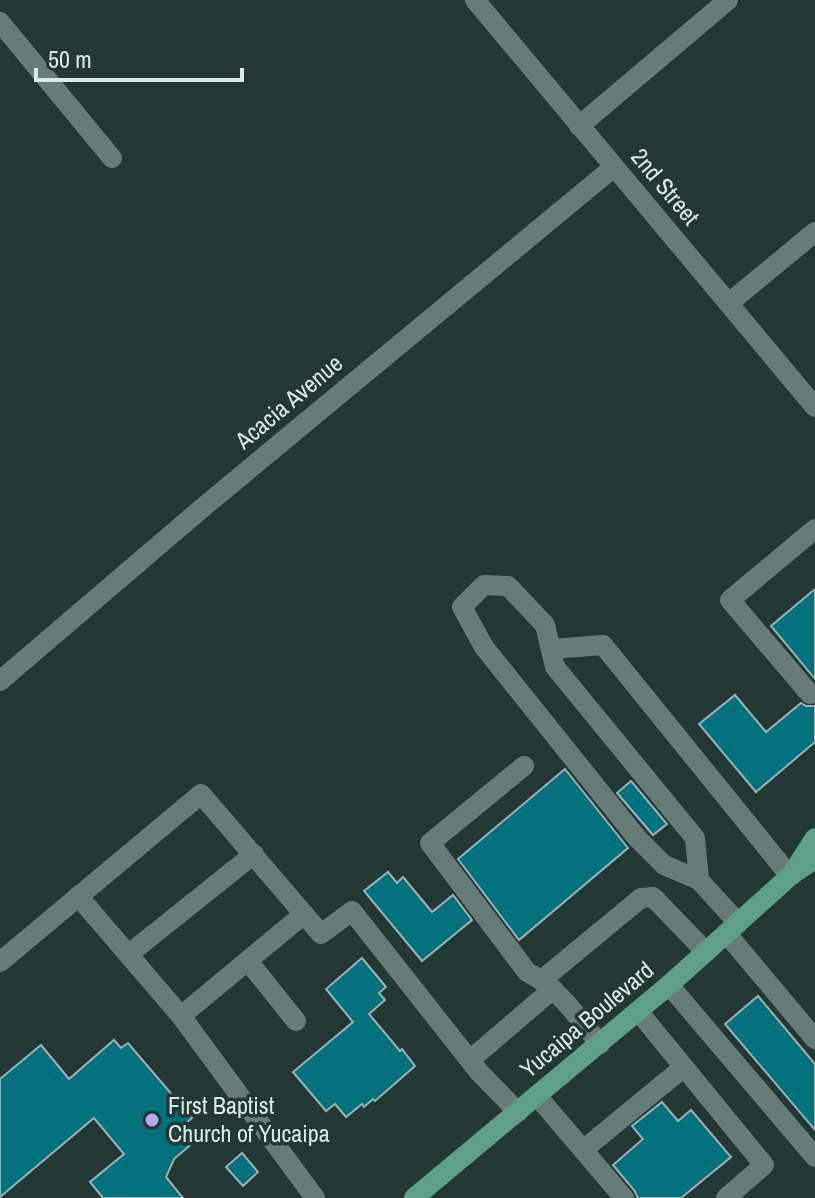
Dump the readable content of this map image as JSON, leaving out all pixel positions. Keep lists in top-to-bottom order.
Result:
{
  "streets": {
    "main road": ["Yucaipa Boulevard"],
    "street": ["2nd Street", "Acacia Avenue"]
  },
  "crossings": [
    ["2nd Street", "Acacia Avenue"]
  ],
  "places": ["First Baptist Church of Yucaipa"],
  "scale_bar": "50 m"
}
